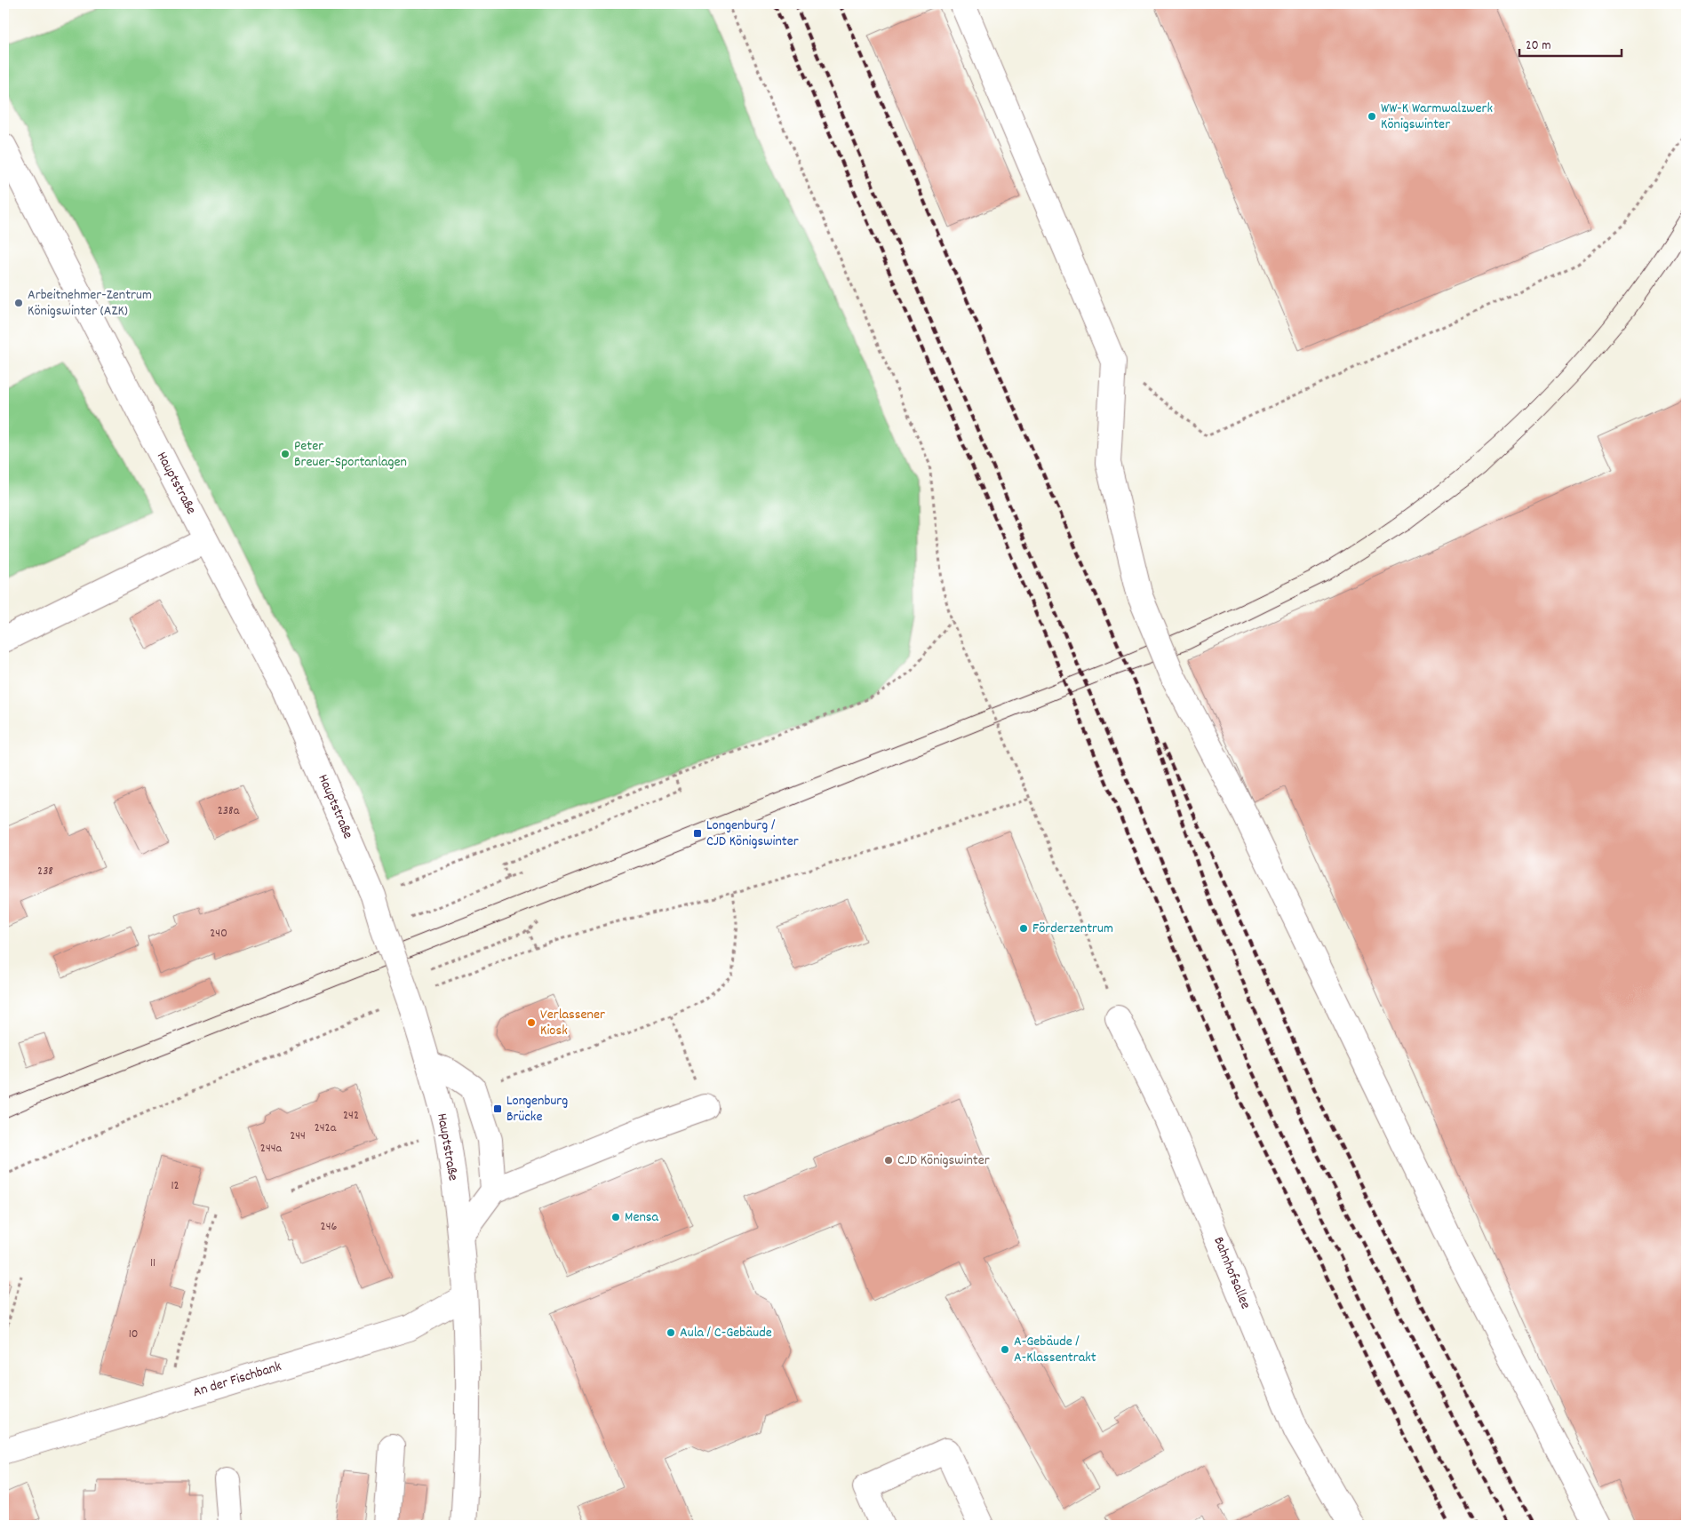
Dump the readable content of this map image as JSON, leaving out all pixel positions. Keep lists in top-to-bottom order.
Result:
{
  "streets": {
    "main road": ["Hauptstraße", "Bahnhofsallee", "An der Fischbank"]
  },
  "crossings": [
    ["Hauptstraße", "An der Fischbank"]
  ],
  "places": {
    "other": [
      "WW-K Warmwalzwerk Königswinter",
      "Arbeitnehmer-Zentrum Königswinter (AZK)",
      "Peter Breuer-Sportanlagen",
      "Förderzentrum",
      "Verlassener Kiosk",
      "CJD Königswinter",
      "Mensa",
      "Aula / C-Gebäude",
      "A-Gebäude / A-Klassentrakt"
    ],
    "transit": ["Longenburg / CJD Königswinter", "Longenburg Brücke"]
  },
  "house_numbers": [
    "238a",
    "238",
    "240",
    "242",
    "242a",
    "244",
    "244a",
    "12",
    "246",
    "11",
    "10"
  ],
  "scale_bar": "20 m"
}
